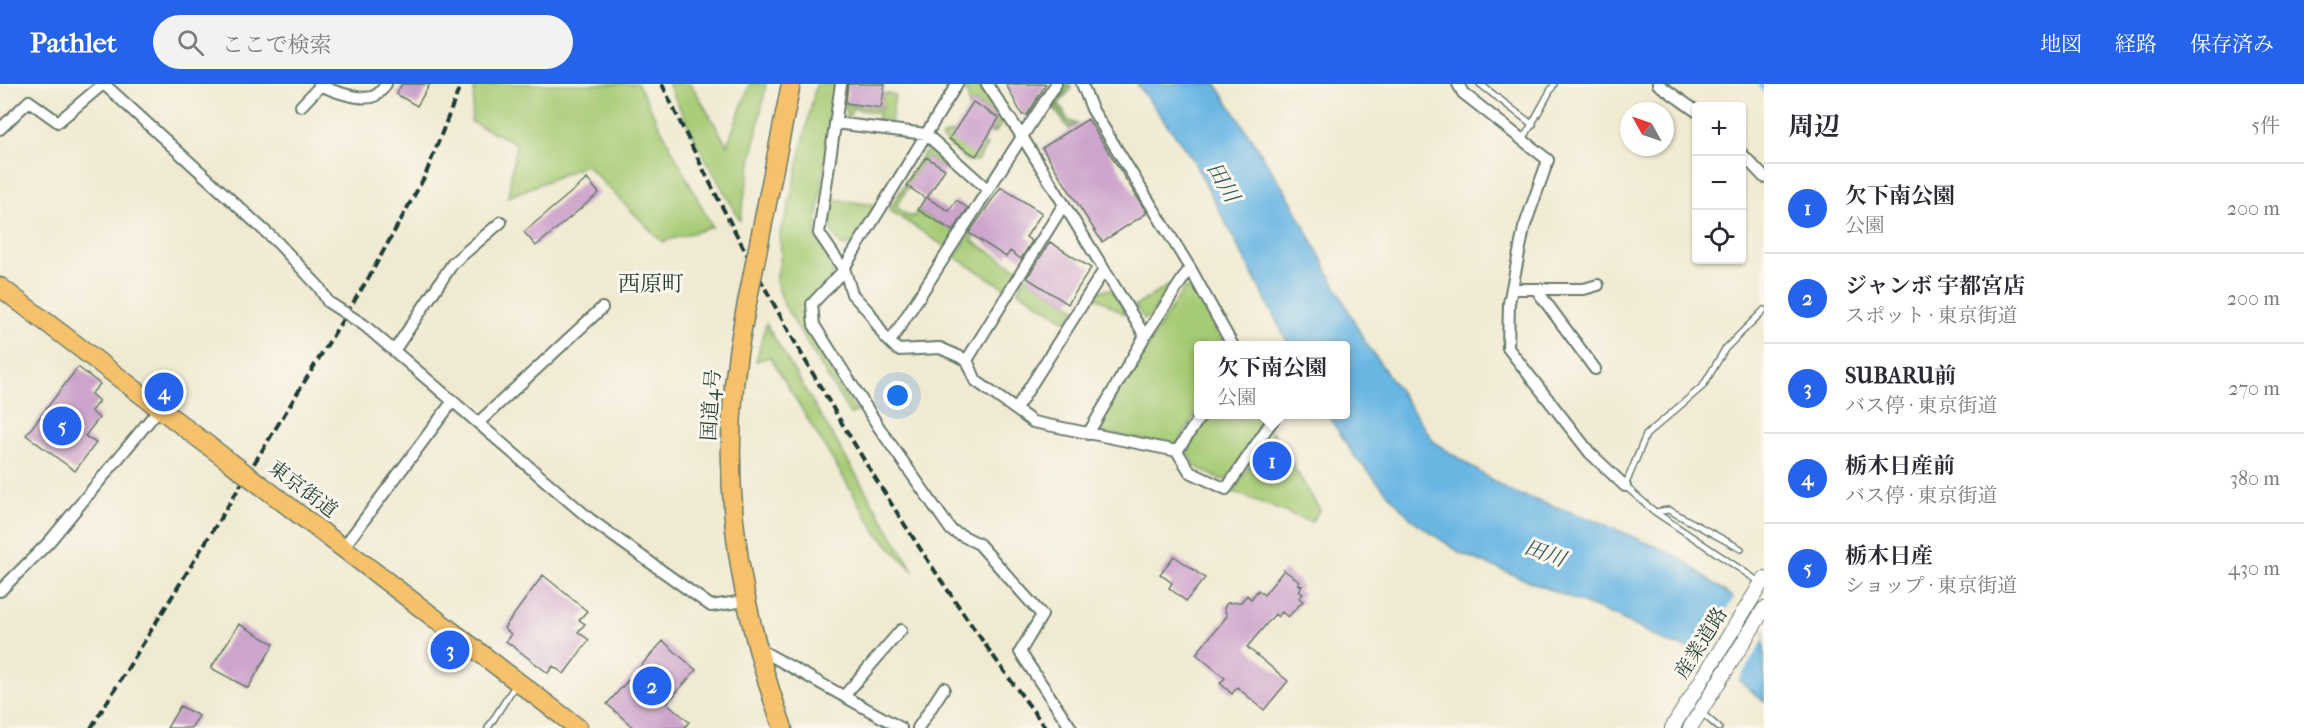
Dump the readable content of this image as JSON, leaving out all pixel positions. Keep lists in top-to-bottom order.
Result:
{
  "streets": {
    "highway": ["国道4号", "東京街道"],
    "street": ["産業道路"]
  },
  "districts": ["西原町"],
  "water": ["田川"],
  "north": "top left",
  "page": {
    "header": "Pathlet",
    "search": "ここで検索",
    "nav": ["地図", "経路", "保存済み"],
    "heading": ["周辺", "5件"],
    "map_buttons": ["+", "−"],
    "list": [
      {
        "mark": "1",
        "name": "欠下南公園",
        "note": "公園",
        "value": "200 m"
      },
      {
        "mark": "2",
        "name": "ジャンボ 宇都宮店",
        "note": "スポット · 東京街道",
        "value": "200 m"
      },
      {
        "mark": "3",
        "name": "SUBARU前",
        "note": "バス停 · 東京街道",
        "value": "270 m"
      },
      {
        "mark": "4",
        "name": "栃木日産前",
        "note": "バス停 · 東京街道",
        "value": "380 m"
      },
      {
        "mark": "5",
        "name": "栃木日産",
        "note": "ショップ · 東京街道",
        "value": "430 m"
      }
    ],
    "popup": ["欠下南公園", "公園"],
    "pins": [
      "4",
      "5",
      "1",
      "3",
      "2"
    ]
  }
}
